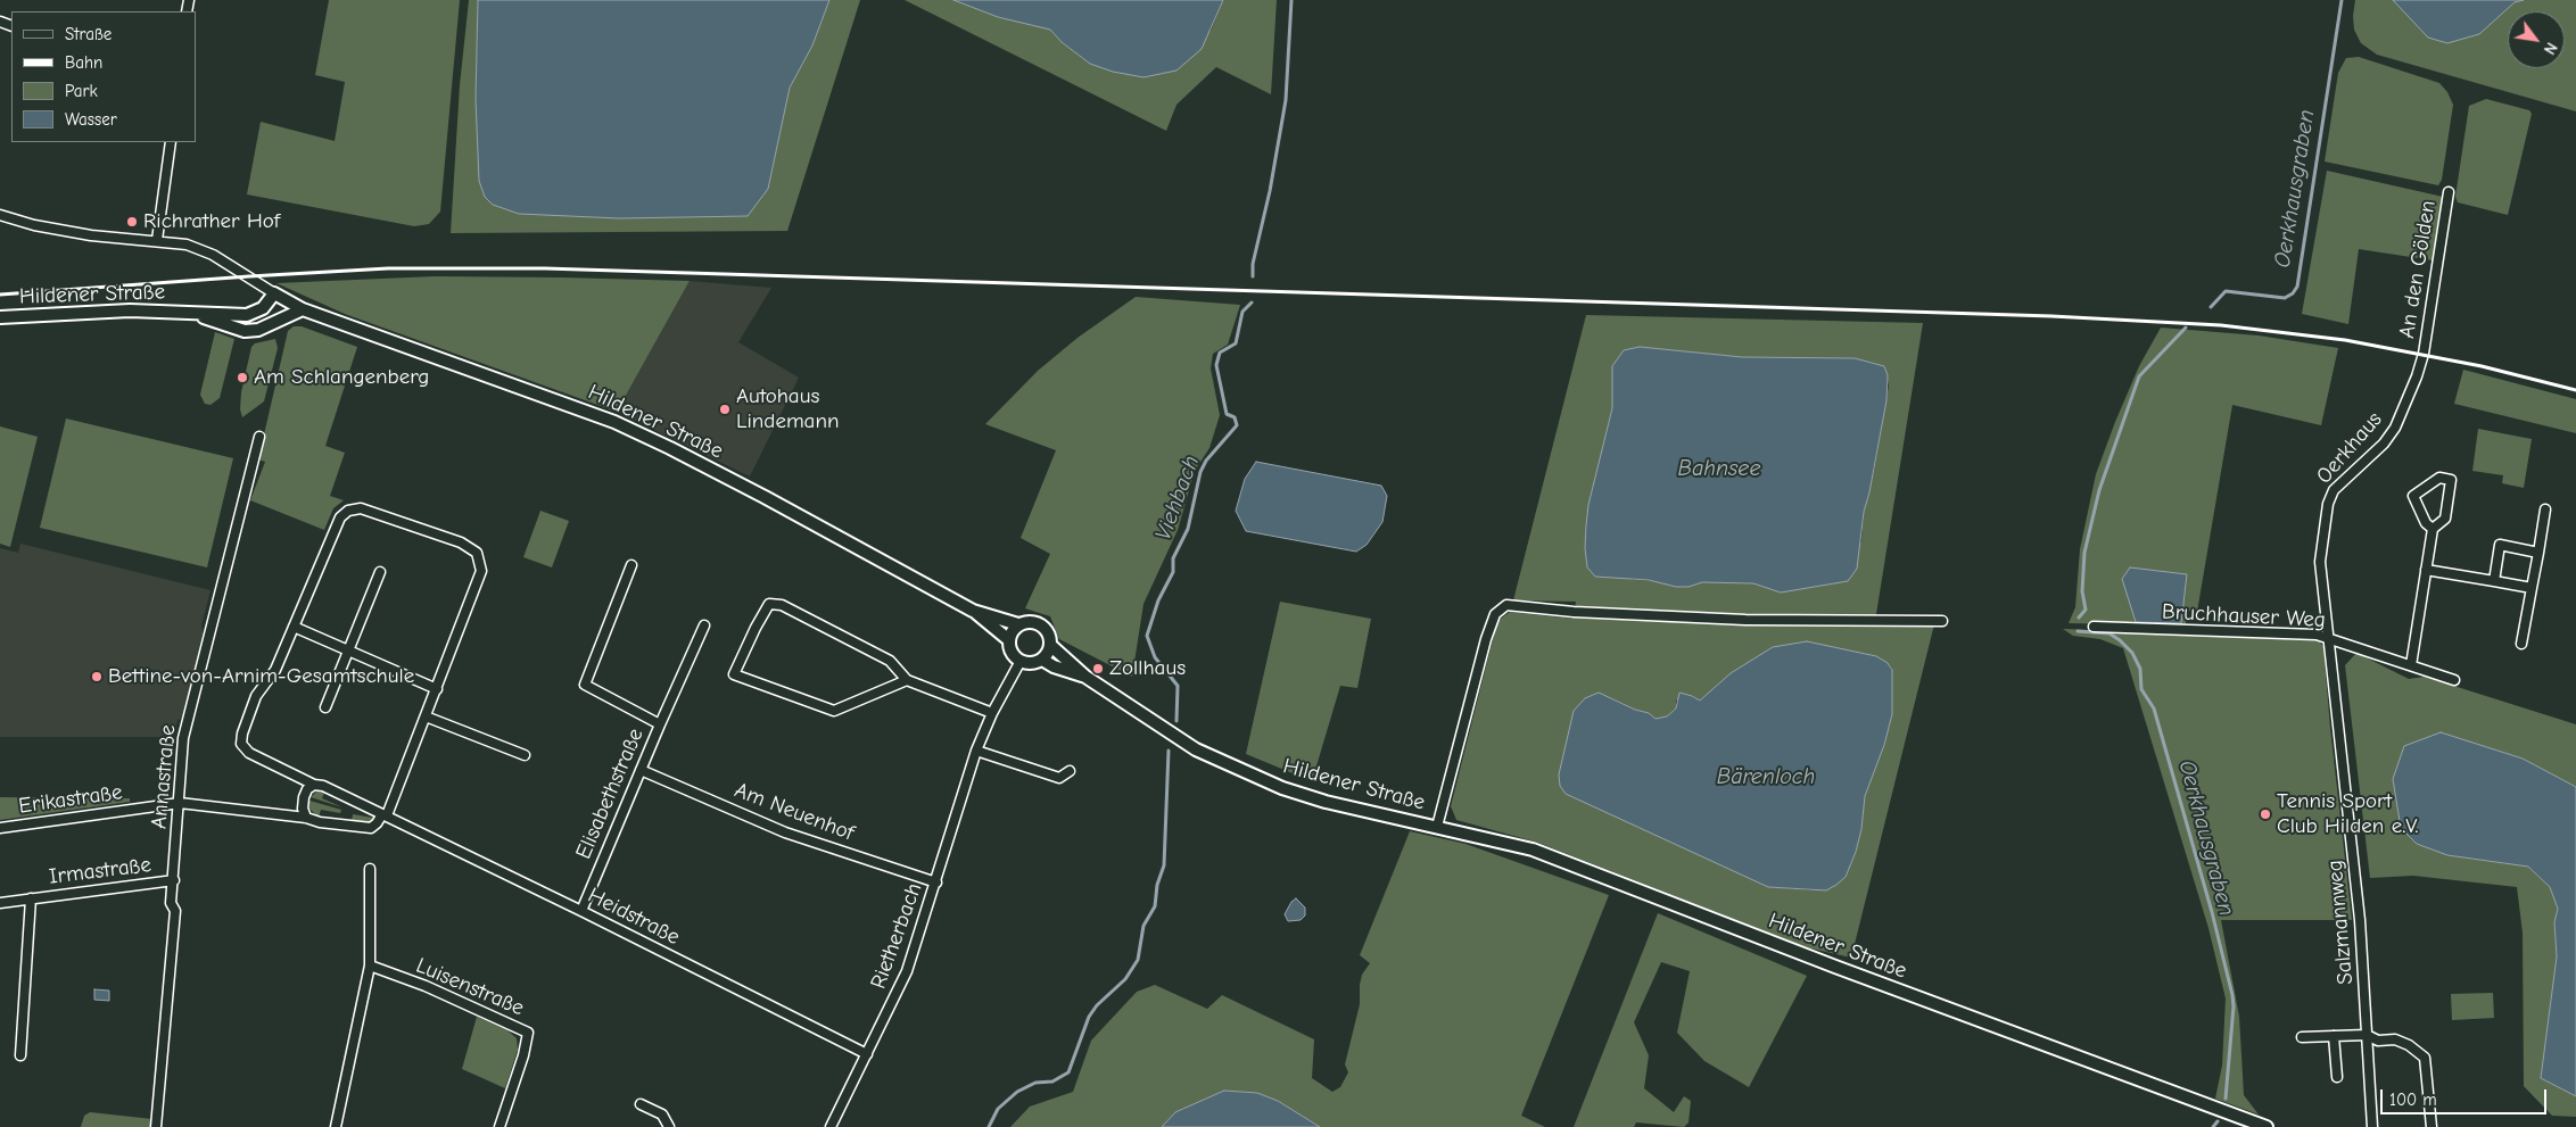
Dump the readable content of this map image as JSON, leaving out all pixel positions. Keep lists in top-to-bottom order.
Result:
{
  "streets": {
    "main road": ["Hildener Straße"],
    "street": [
      "An den Gölden",
      "Oerkhaus",
      "Bruchhauser Weg",
      "Annastraße",
      "Elisabethstraße",
      "Erikastraße",
      "Am Neuenhof",
      "Irmastraße",
      "Heidstraße",
      "Salzmannweg",
      "Rietherbach",
      "Luisenstraße"
    ]
  },
  "crossings": [
    ["An den Gölden", "Oerkhaus"],
    ["Hildener Straße", "Rietherbach"],
    ["Oerkhaus", "Bruchhauser Weg"],
    ["Oerkhaus", "Salzmannweg"],
    ["Bruchhauser Weg", "Salzmannweg"],
    ["Annastraße", "Erikastraße"],
    ["Annastraße", "Irmastraße"],
    ["Elisabethstraße", "Am Neuenhof"],
    ["Elisabethstraße", "Heidstraße"],
    ["Am Neuenhof", "Rietherbach"],
    ["Heidstraße", "Rietherbach"]
  ],
  "water": [
    "Oerkhausgraben",
    "Bahnsee",
    "Viehbach",
    "Bärenloch"
  ],
  "places": [
    "Richrather Hof",
    "Am Schlangenberg",
    "Autohaus Lindemann",
    "Zollhaus",
    "Bettine-von-Arnim-Gesamtschule",
    "Tennis Sport Club Hilden e.V."
  ],
  "legend": [
    "Straße",
    "Bahn",
    "Park",
    "Wasser"
  ],
  "scale_bar": "100 m",
  "north": "bottom right"
}
